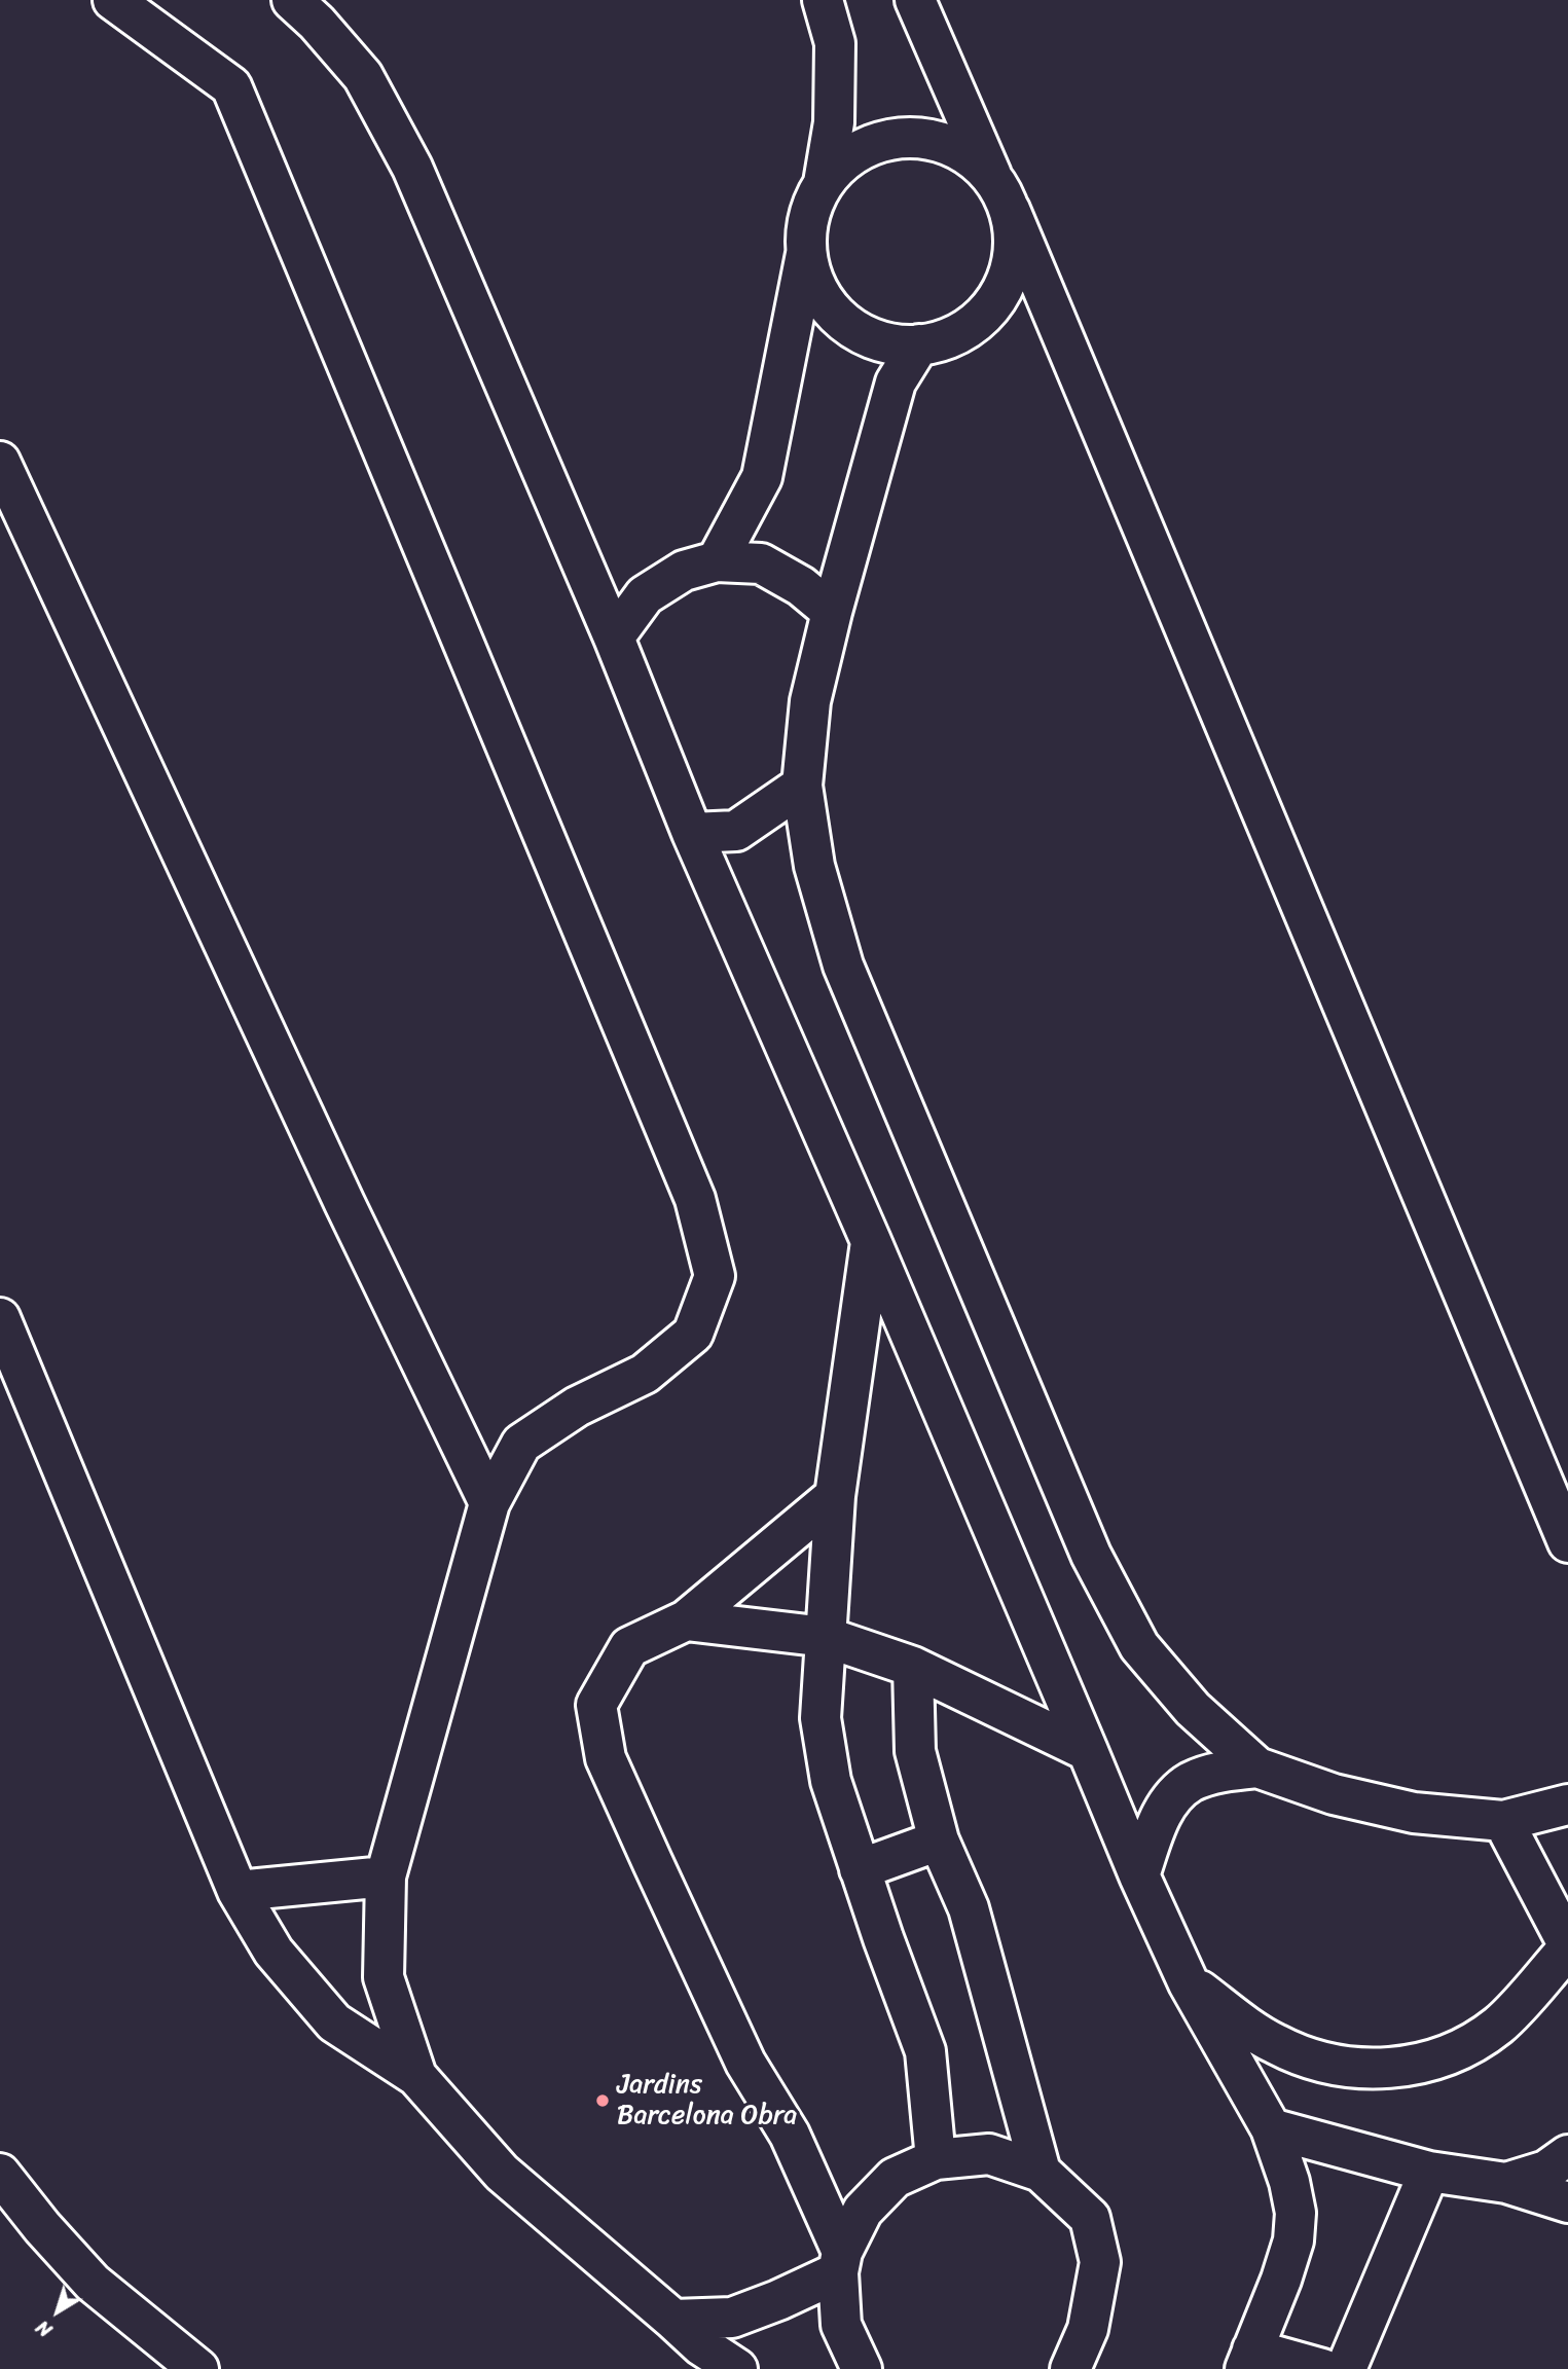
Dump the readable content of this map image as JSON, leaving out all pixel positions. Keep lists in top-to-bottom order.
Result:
{
  "places": ["Jardins Barcelona Obra"],
  "north": "bottom left"
}
